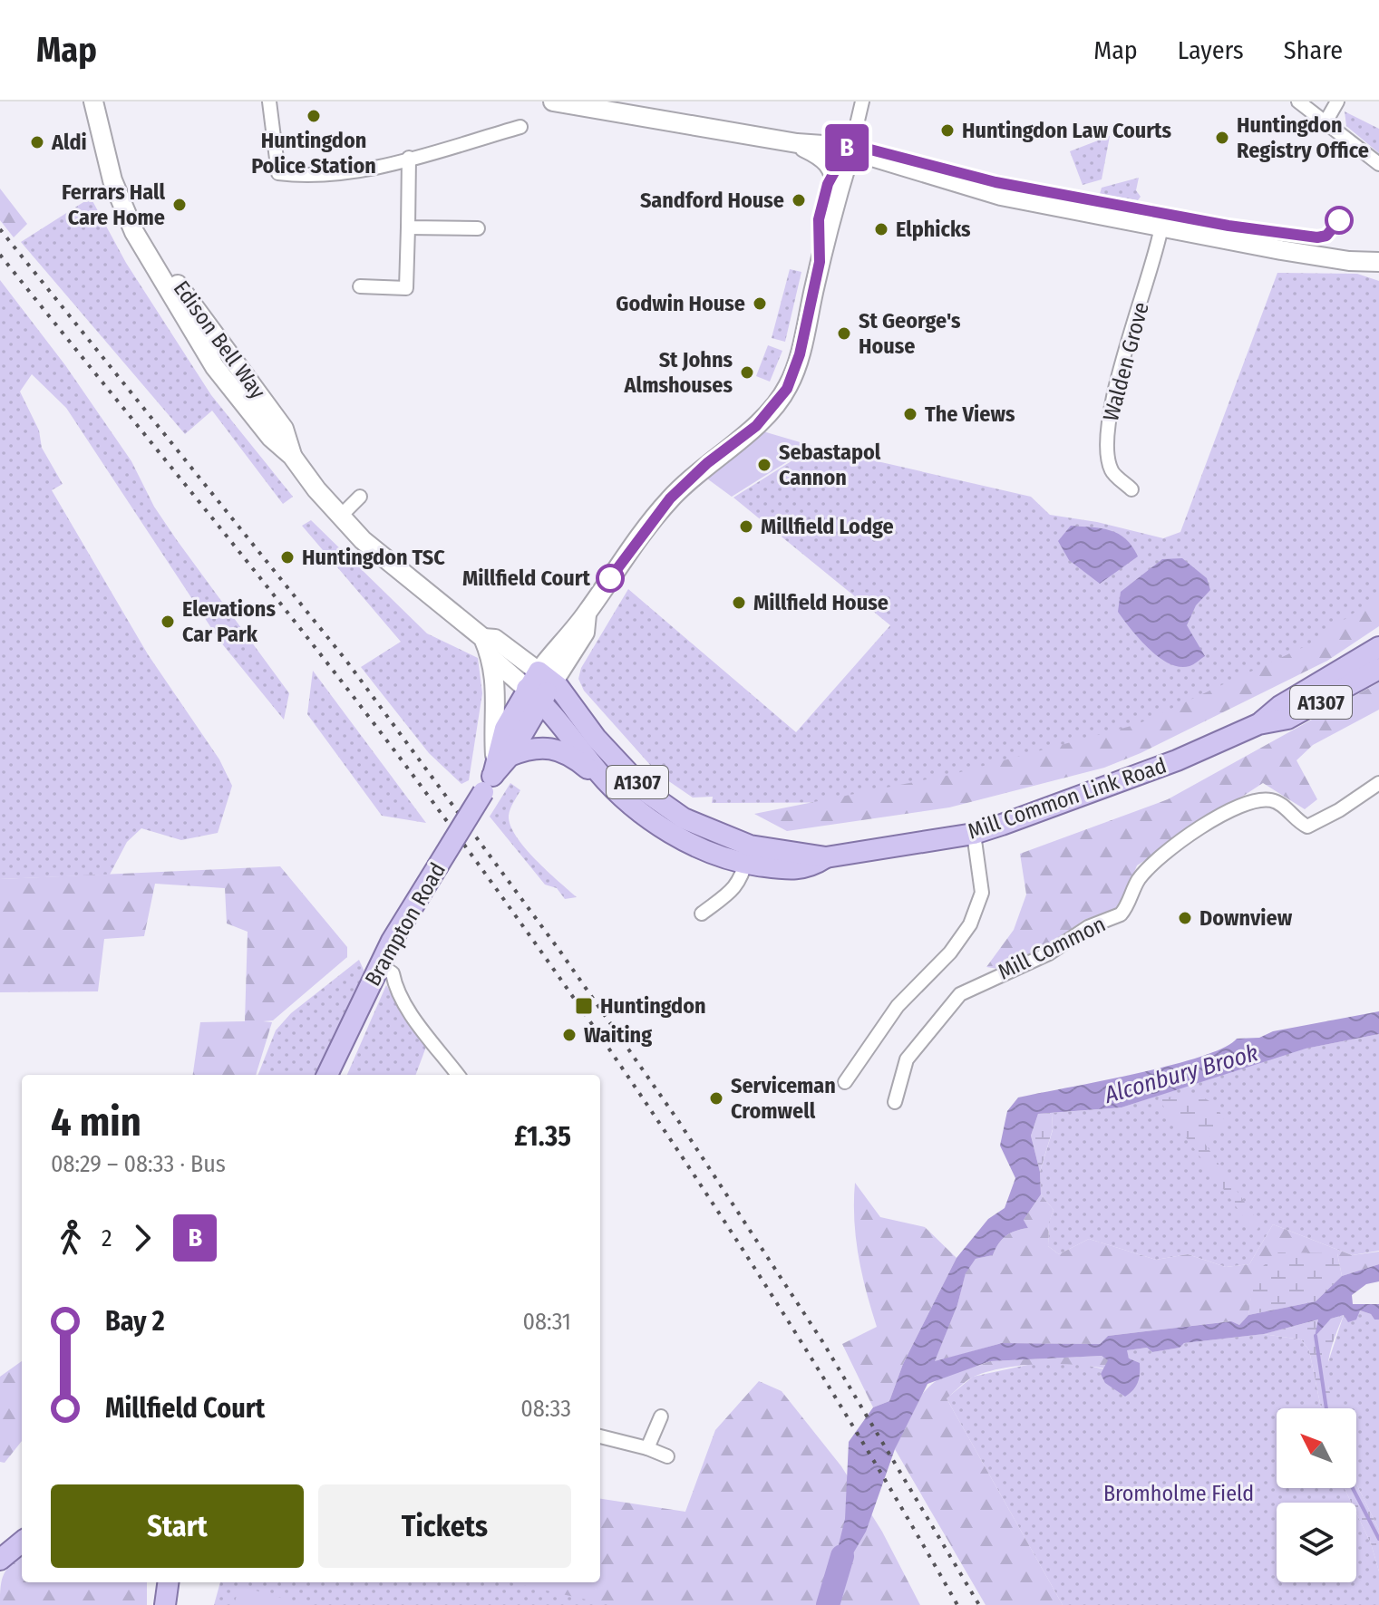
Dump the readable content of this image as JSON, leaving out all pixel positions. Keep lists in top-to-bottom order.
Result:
{
  "streets": {
    "main road": [
      "Edison Bell Way",
      "A1307",
      "Mill Common Link Road",
      "Brampton Road"
    ],
    "street": ["Walden Grove", "Mill Common"]
  },
  "crossings": [
    ["Edison Bell Way", "Mill Common Link Road"],
    ["Edison Bell Way", "Brampton Road"],
    ["A1307", "Mill Common Link Road"],
    ["A1307", "Brampton Road"],
    ["Mill Common Link Road", "Brampton Road"]
  ],
  "water": ["Alconbury Brook"],
  "parks": ["Bromholme Field"],
  "places": {
    "other": [
      "Huntingdon Police Station",
      "Huntingdon Law Courts",
      "Huntingdon Registry Office",
      "Aldi",
      "Sandford House",
      "Ferrars Hall Care Home",
      "Elphicks",
      "Godwin House",
      "St George's House",
      "St Johns Almshouses",
      "The Views",
      "Sebastapol Cannon",
      "Millfield Lodge",
      "Huntingdon TSC",
      "Millfield Court",
      "Millfield House",
      "Elevations Car Park",
      "Downview",
      "Waiting",
      "Serviceman Cromwell"
    ],
    "transit": ["Huntingdon"]
  },
  "lines": ["bus line B"],
  "north": "top left",
  "page": {
    "header": "Map",
    "nav": ["Map", "Layers", "Share"],
    "on_map": "B",
    "heading": ["4 min", "08:29 – 08:33 · Bus", "£1.35"],
    "legs": ["2", "B"],
    "list": [
      {
        "name": "Bay 2",
        "value": "08:31"
      },
      {
        "name": "Millfield Court",
        "value": "08:33"
      }
    ],
    "buttons": ["Start", "Tickets"]
  }
}
